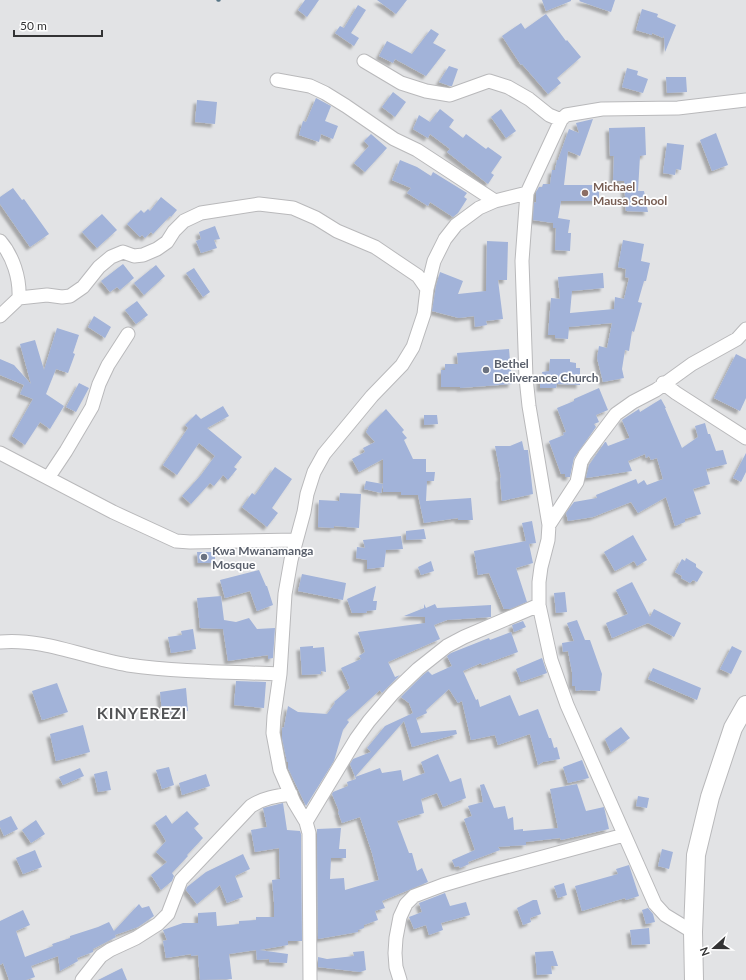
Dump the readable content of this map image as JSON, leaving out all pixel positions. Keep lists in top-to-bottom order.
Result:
{
  "districts": ["KINYEREZI"],
  "places": ["Michael Mausa School", "Bethel Deliverance Church", "Kwa Mwanamanga Mosque"],
  "scale_bar": "50 m",
  "north": "left"
}
